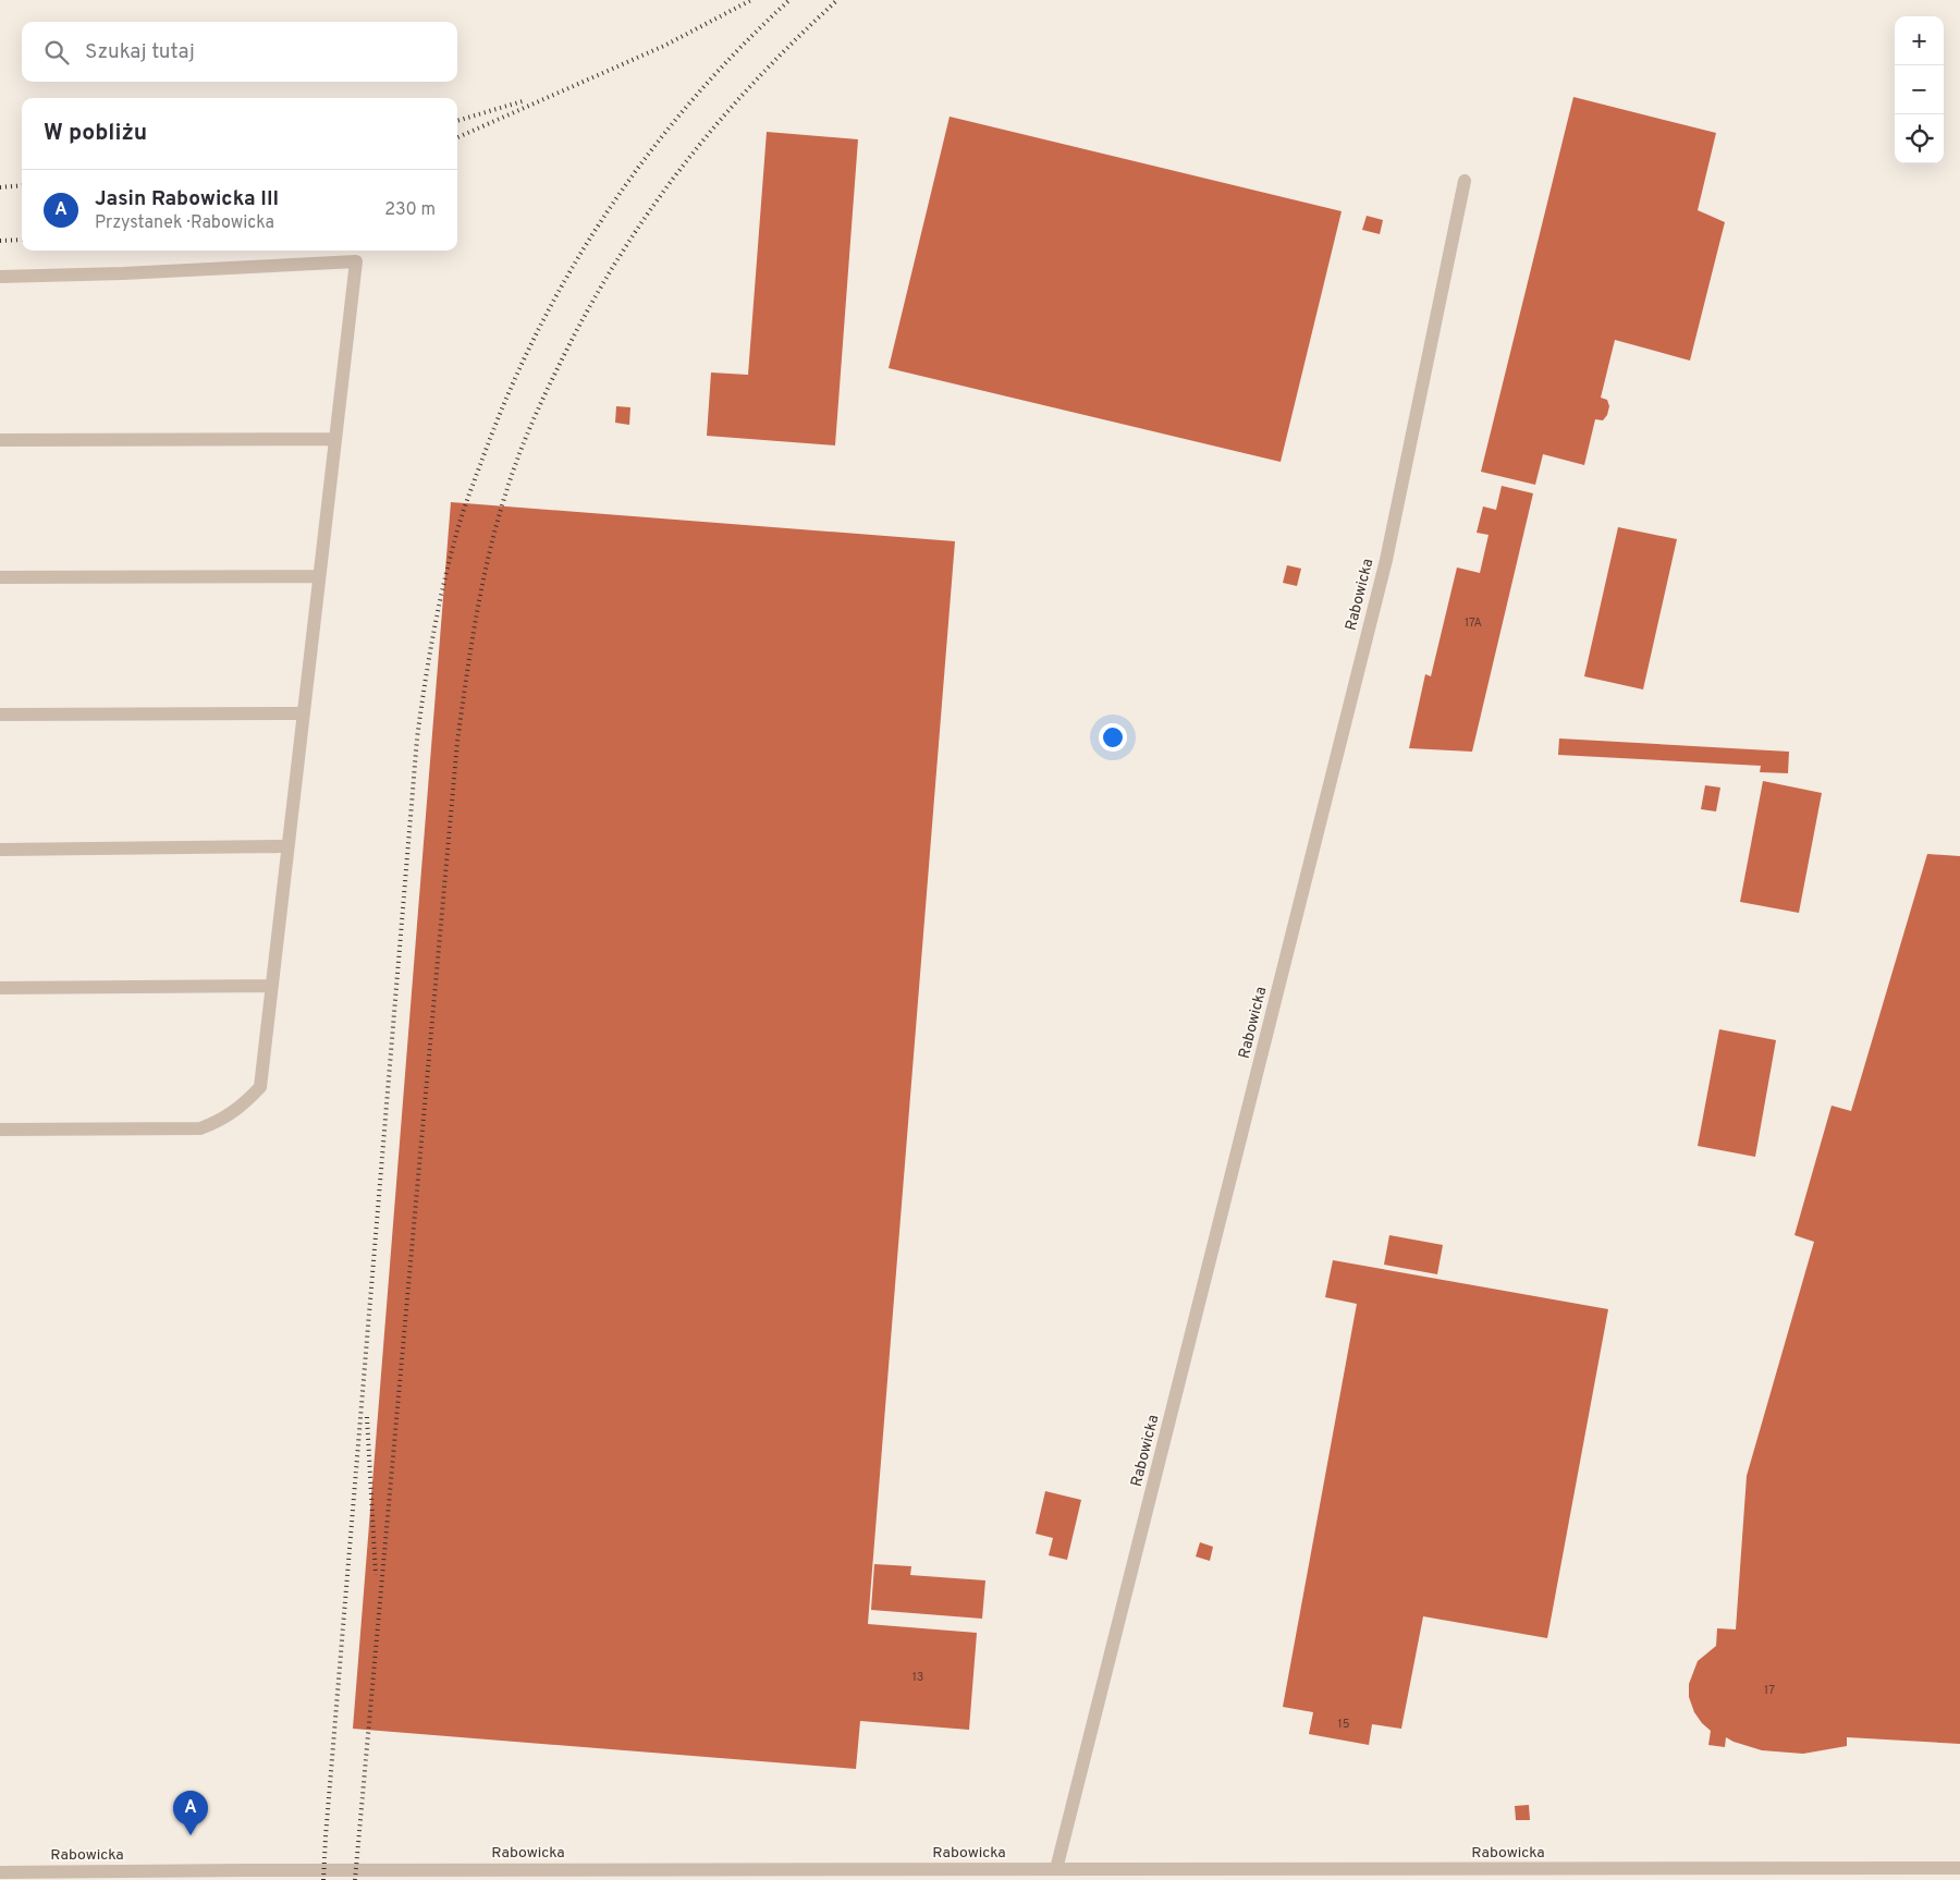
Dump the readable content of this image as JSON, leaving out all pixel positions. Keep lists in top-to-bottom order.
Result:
{
  "streets": {
    "street": ["Rabowicka"]
  },
  "house_numbers": [
    "17A",
    "13",
    "17",
    "15"
  ],
  "page": {
    "map_buttons": ["+", "−"],
    "search": "Szukaj tutaj",
    "heading": "W pobliżu",
    "list": [
      {
        "mark": "A",
        "name": "Jasin Rabowicka III",
        "note": "Przystanek · Rabowicka",
        "value": "230 m"
      }
    ],
    "pins": "A"
  }
}
